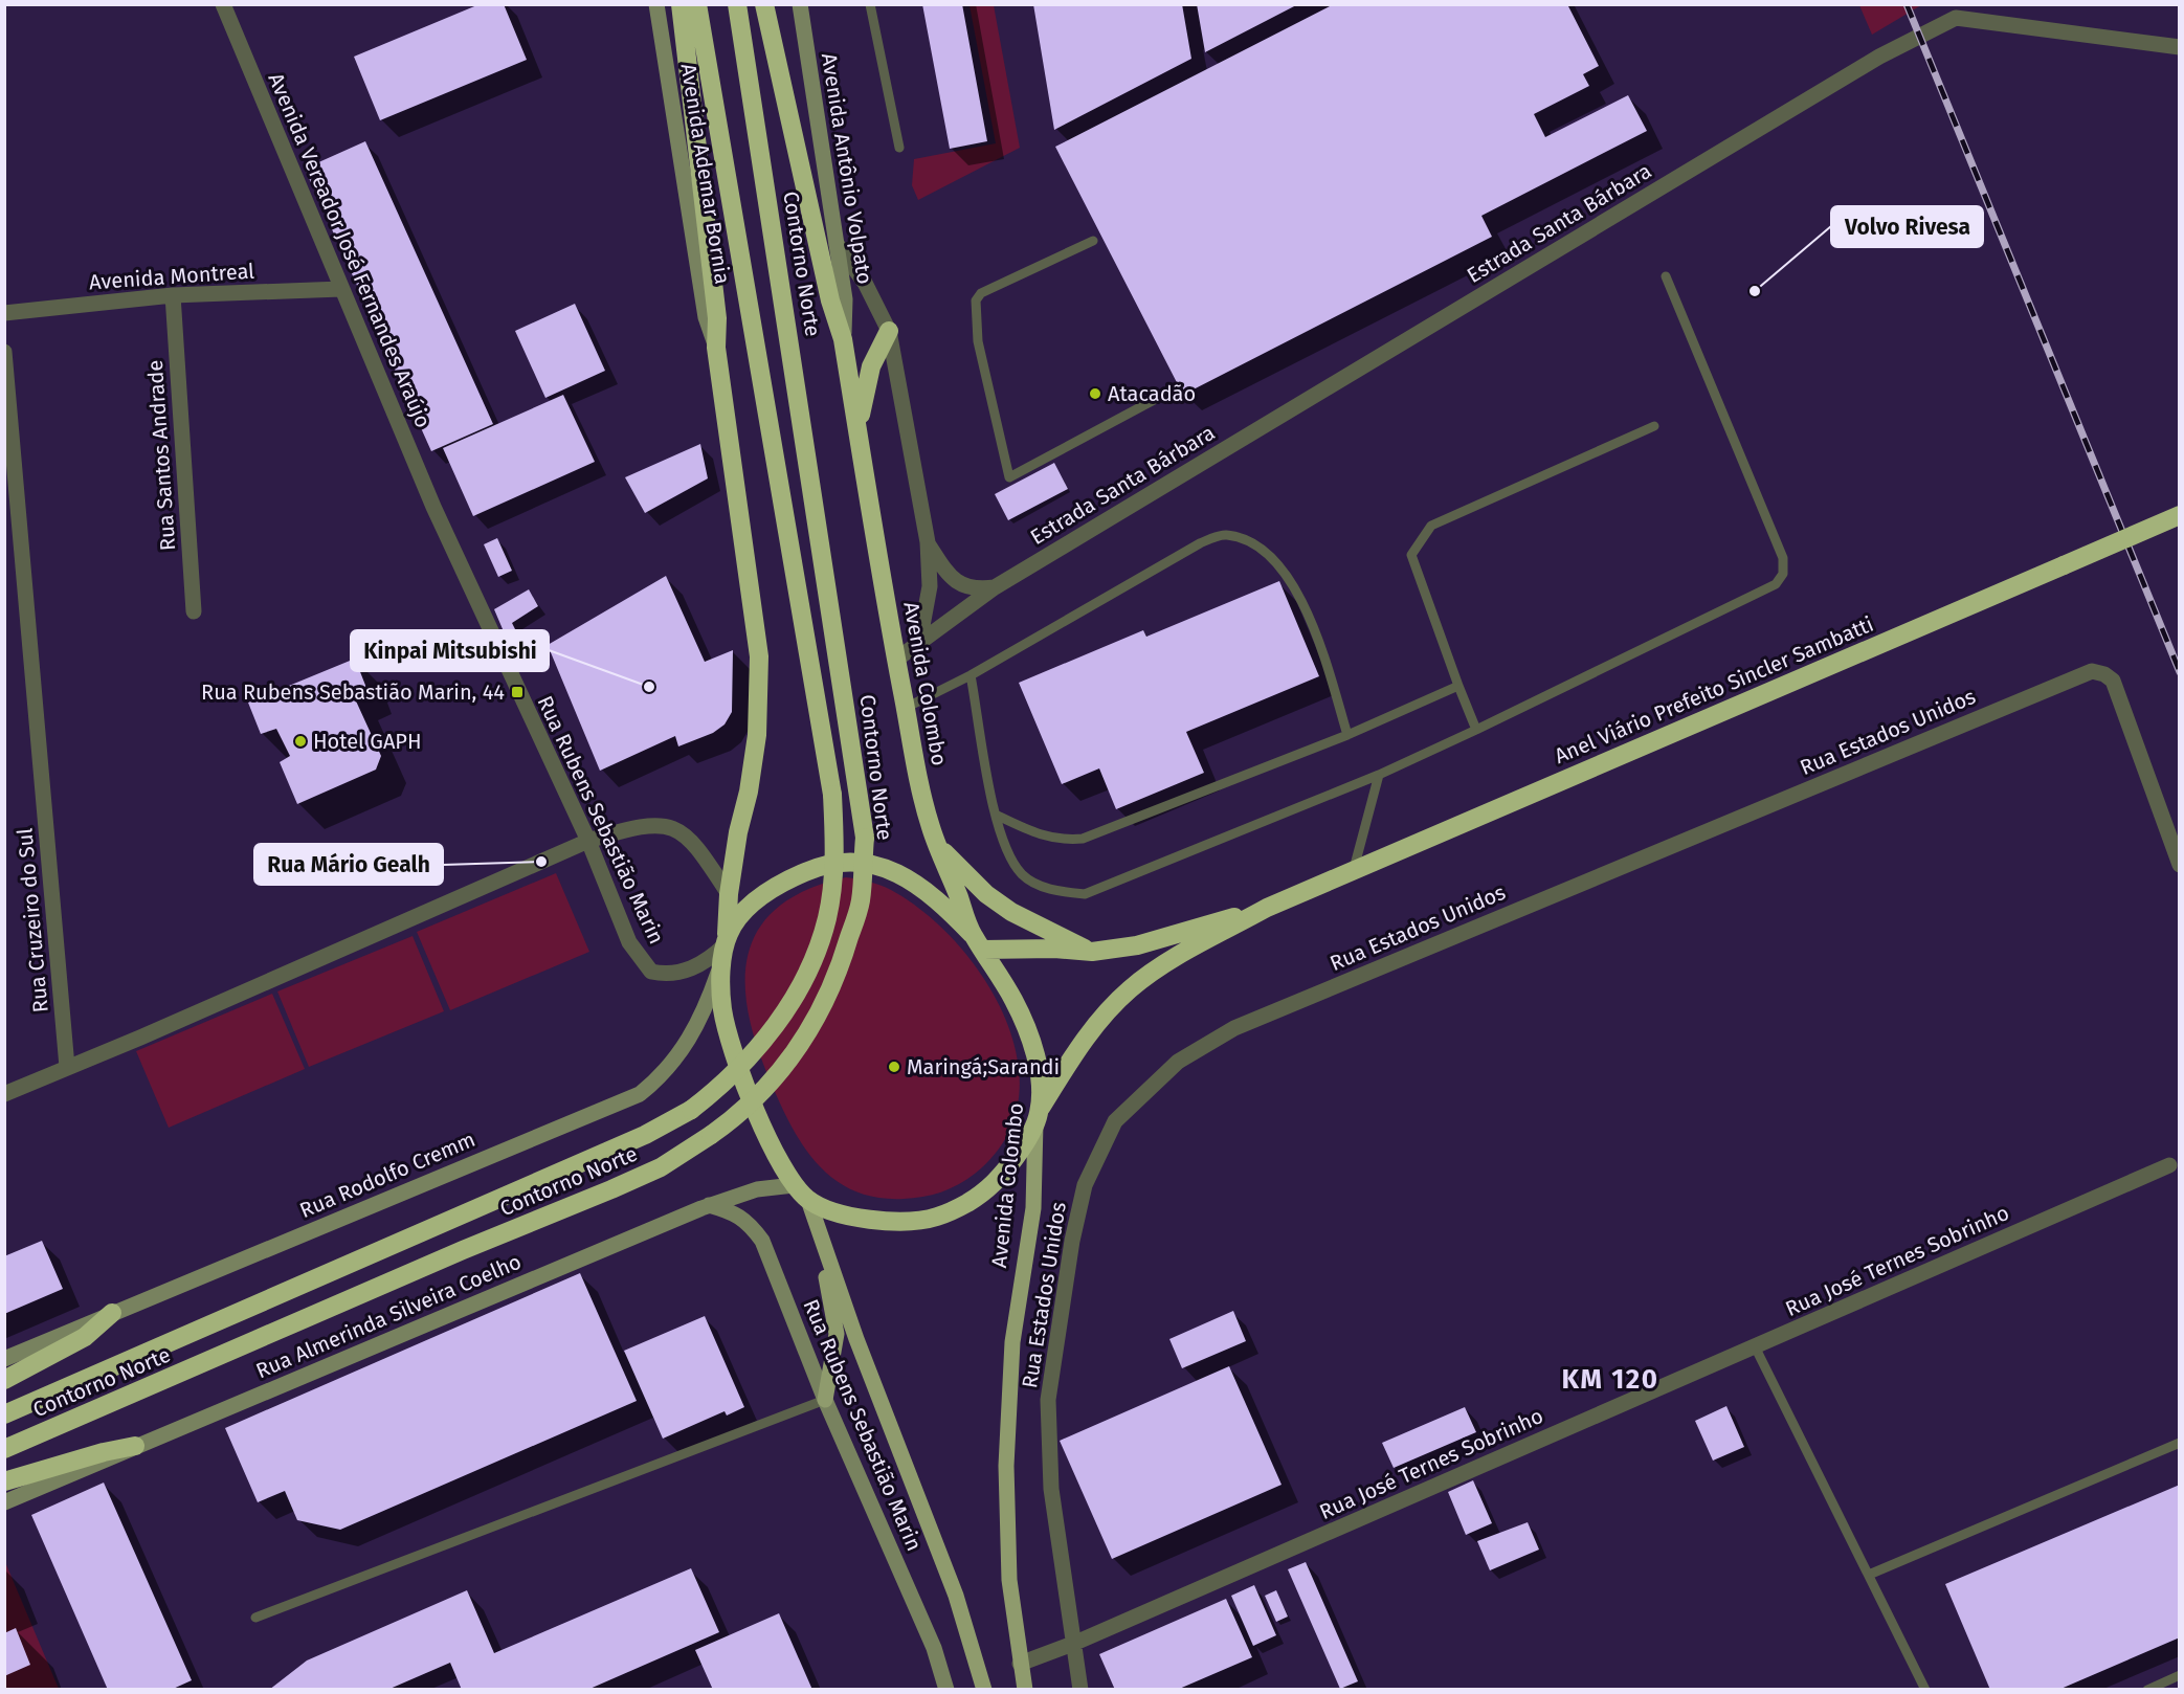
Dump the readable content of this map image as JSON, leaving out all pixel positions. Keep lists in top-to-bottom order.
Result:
{
  "streets": {
    "highway": ["Contorno Norte", "Avenida Colombo", "Anel Viário Prefeito Sincler Sambatti"],
    "street": [
      "Avenida Antônio Volpato",
      "Avenida Ademar Bornia",
      "Estrada Santa Bárbara",
      "Avenida Vereador José Fernandes Araújo",
      "Avenida Montreal",
      "Rua Santos Andrade",
      "Rua Estados Unidos",
      "Rua Rubens Sebastião Marin",
      "Rua Cruzeiro do Sul",
      "Rua Rodolfo Cremm",
      "Rua José Ternes Sobrinho",
      "Rua Almerinda Silveira Coelho"
    ]
  },
  "crossings": [
    ["Avenida Antônio Volpato", "Avenida Colombo"],
    ["Estrada Santa Bárbara", "Avenida Colombo"],
    ["Avenida Vereador José Fernandes Araújo", "Avenida Montreal"],
    ["Avenida Vereador José Fernandes Araújo", "Rua Rubens Sebastião Marin"],
    ["Avenida Montreal", "Rua Santos Andrade"],
    ["Avenida Colombo", "Anel Viário Prefeito Sincler Sambatti"],
    ["Avenida Colombo", "Rua José Ternes Sobrinho"],
    ["Rua Estados Unidos", "Rua José Ternes Sobrinho"],
    ["Rua Rubens Sebastião Marin", "Rua Rodolfo Cremm"],
    ["Rua Rubens Sebastião Marin", "Rua Almerinda Silveira Coelho"]
  ],
  "districts": ["KM 120"],
  "places": {
    "other": [
      "Volvo Rivesa",
      "Atacadão",
      "Kinpai Mitsubishi",
      "Hotel GAPH",
      "Rua Mário Gealh",
      "Maringá;Sarandi"
    ],
    "transit": ["Rua Rubens Sebastião Marin, 44"]
  }
}
